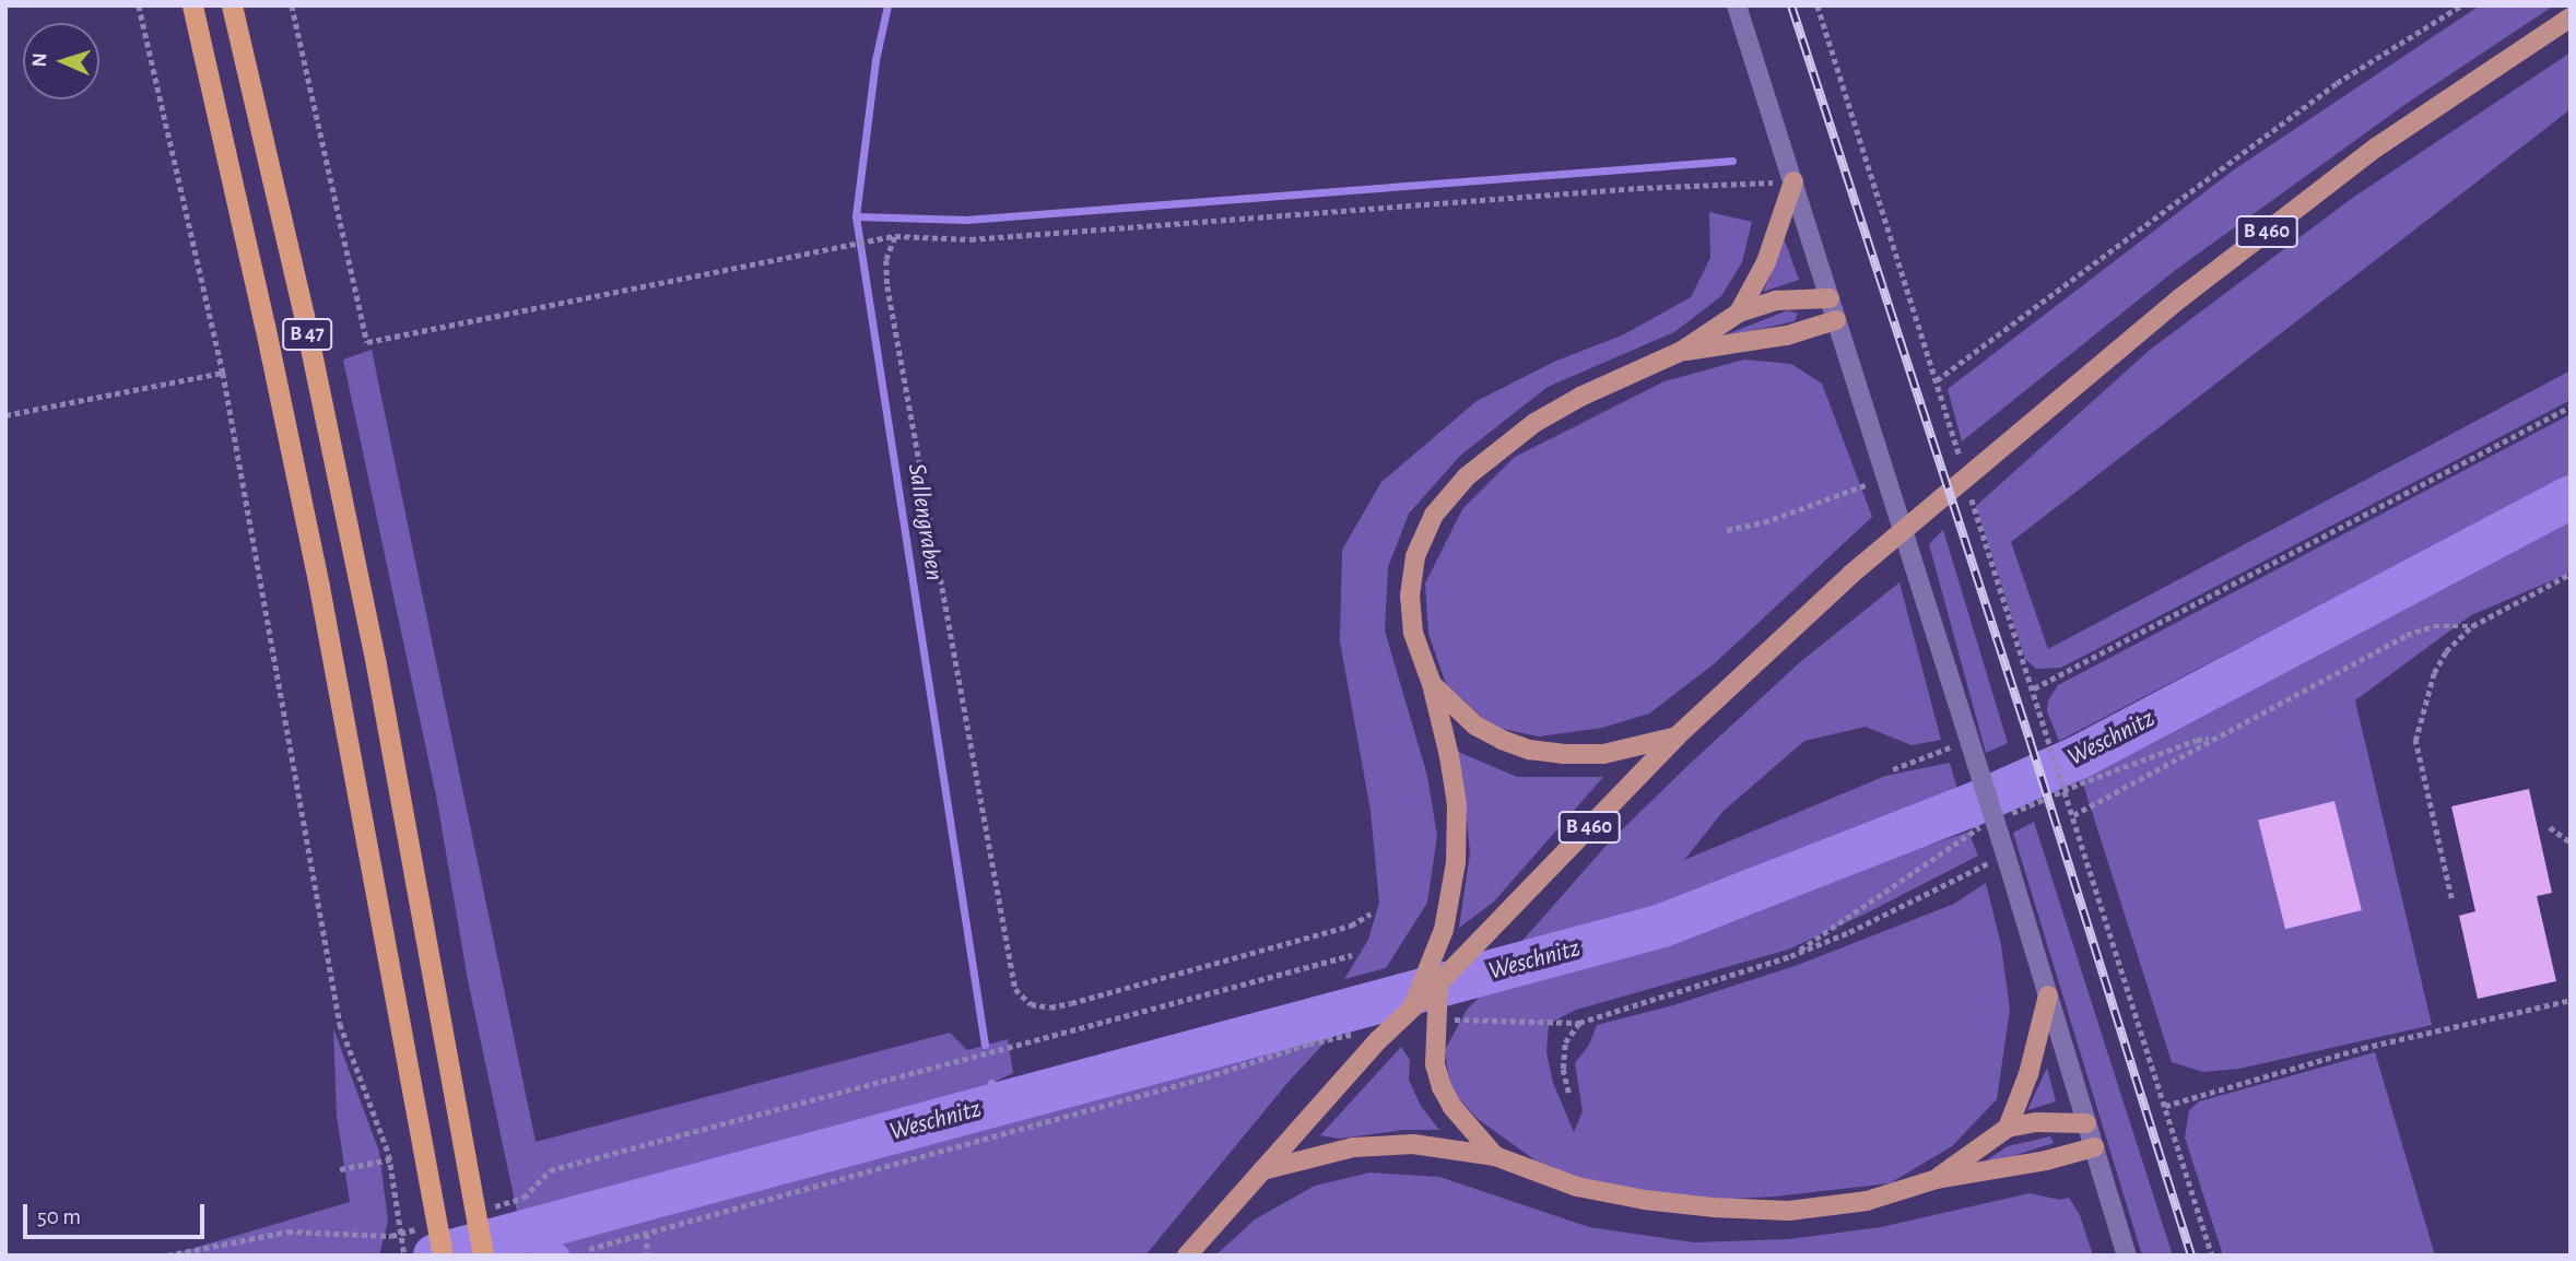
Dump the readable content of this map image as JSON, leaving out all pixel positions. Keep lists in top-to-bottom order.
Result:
{
  "streets": {
    "highway": ["B 47"],
    "main road": ["B 460"]
  },
  "water": ["Sallengraben", "Weschnitz"],
  "scale_bar": "50 m",
  "north": "left"
}
